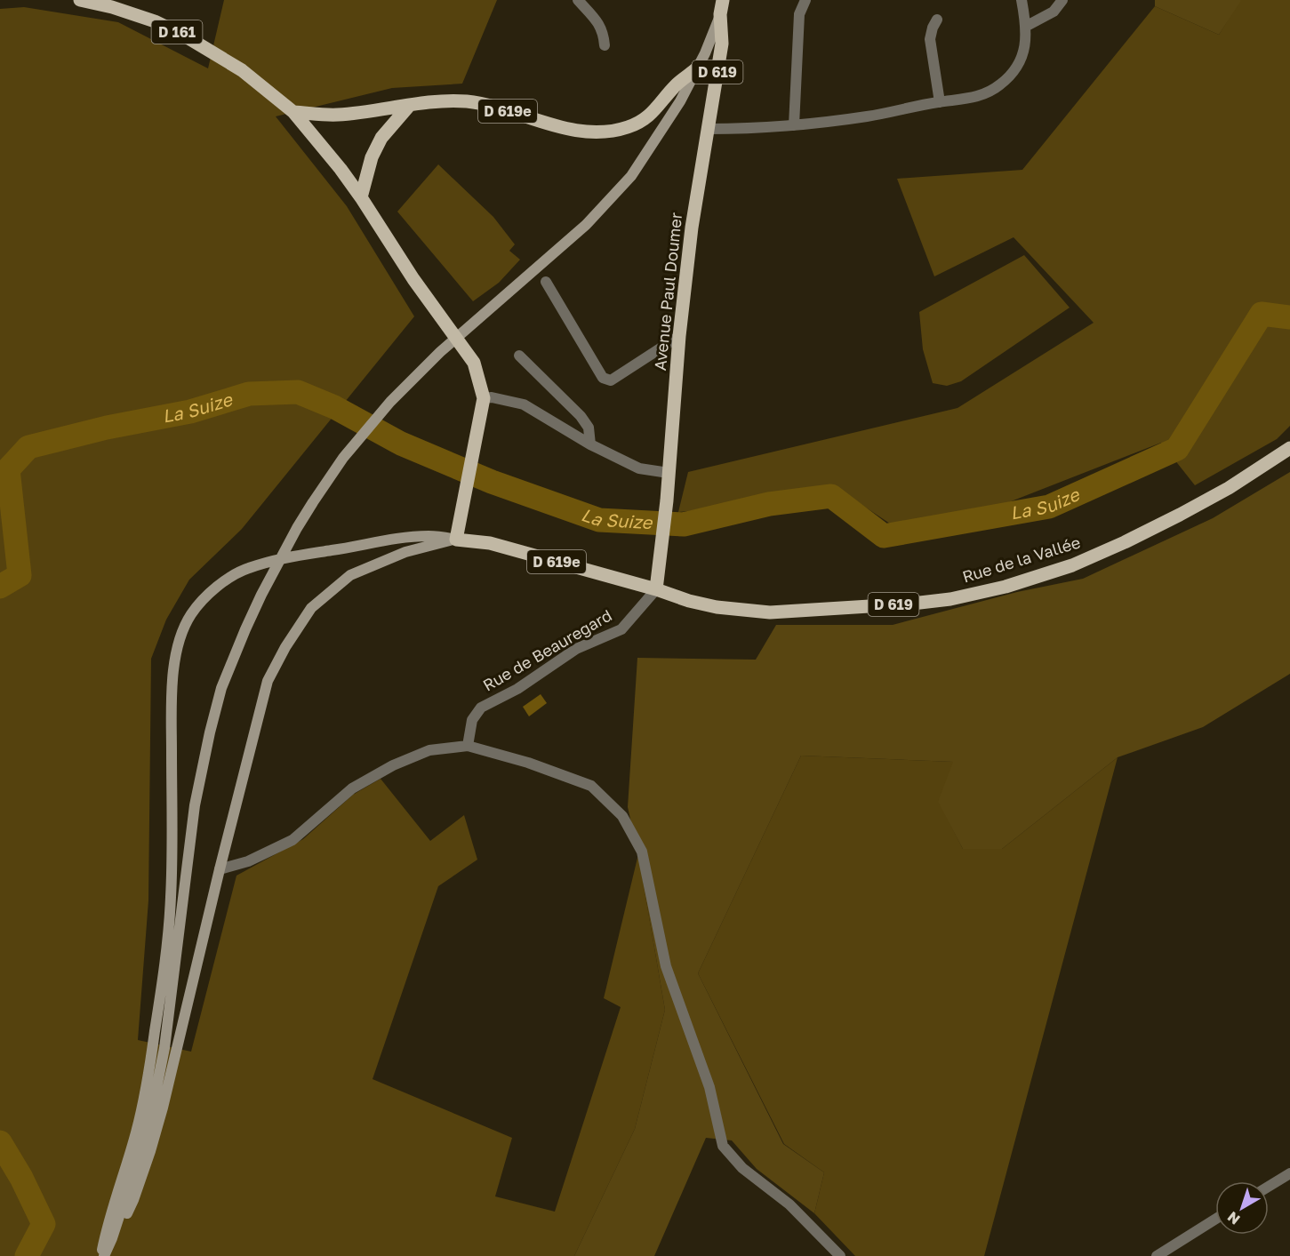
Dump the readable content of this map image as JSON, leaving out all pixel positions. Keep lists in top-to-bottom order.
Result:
{
  "streets": {
    "main road": [
      "D 161",
      "D 619",
      "D 619e",
      "Avenue Paul Doumer",
      "Rue de la Vallée"
    ],
    "street": ["Rue de Beauregard"]
  },
  "crossings": [
    ["D 161", "D 619e"],
    ["Avenue Paul Doumer", "Rue de la Vallée"],
    ["Avenue Paul Doumer", "Rue de Beauregard"],
    ["Rue de la Vallée", "Rue de Beauregard"]
  ],
  "water": ["La Suize"],
  "north": "bottom left"
}
